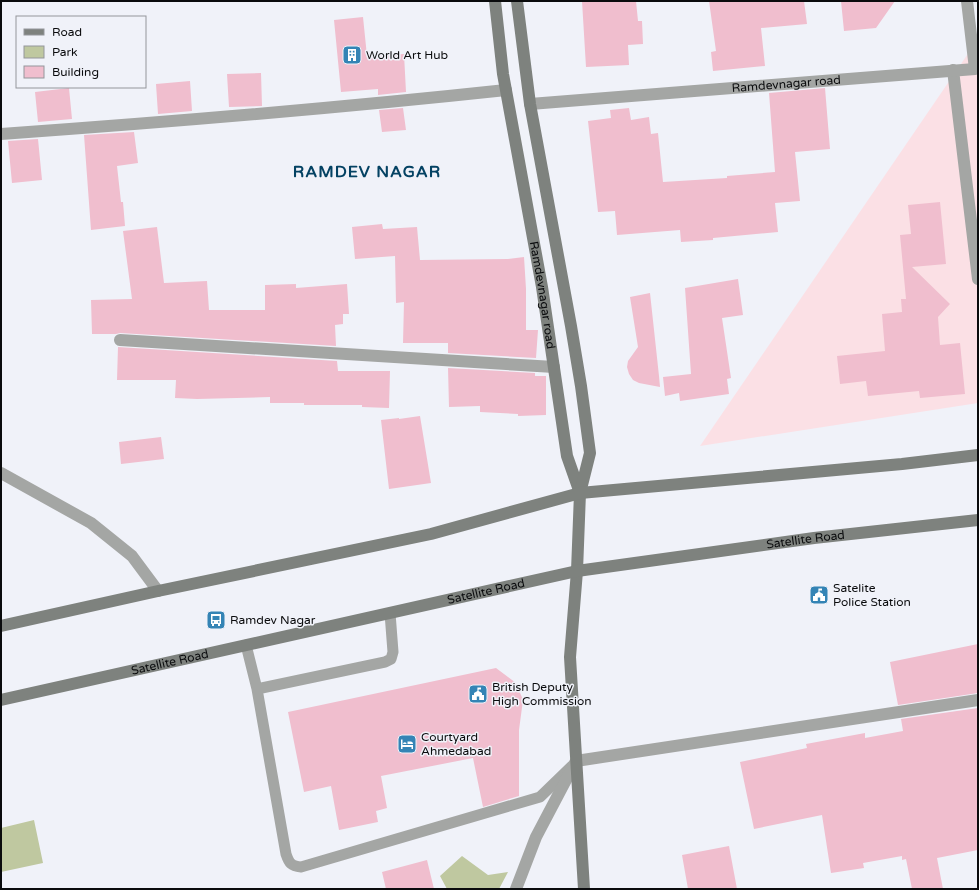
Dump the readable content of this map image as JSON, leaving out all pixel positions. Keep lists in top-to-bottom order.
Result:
{
  "streets": {
    "main road": ["Ramdevnagar road", "Satellite Road"]
  },
  "crossings": [
    ["Ramdevnagar road", "Satellite Road"]
  ],
  "districts": ["RAMDEV NAGAR"],
  "places": {
    "building": ["World Art Hub"],
    "public building": ["Satelite Police Station", "British Deputy High Commission"],
    "bus stop": ["Ramdev Nagar"],
    "hotel": ["Courtyard Ahmedabad"]
  },
  "legend": ["Road", "Park", "Building"]
}
